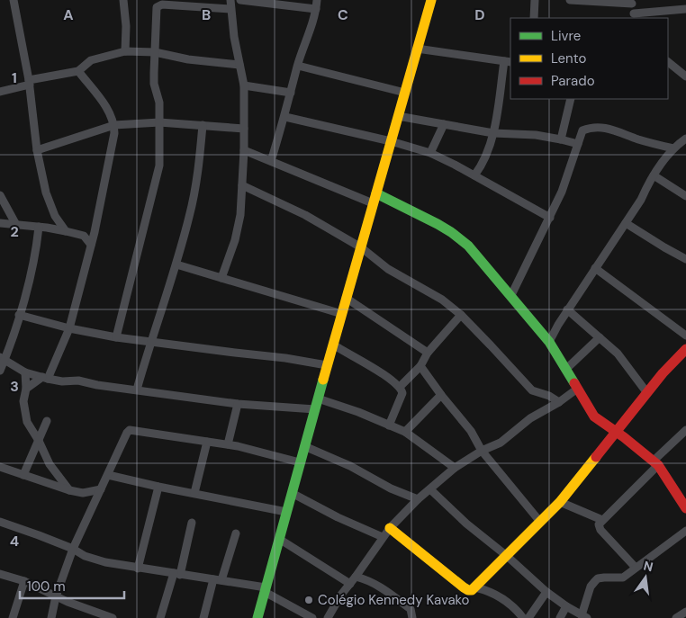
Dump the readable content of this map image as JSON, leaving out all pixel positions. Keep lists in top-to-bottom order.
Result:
{
  "places": ["Colégio Kennedy Kavako"],
  "legend": ["Livre", "Lento", "Parado"],
  "scale_bar": "100 m",
  "north": "top",
  "grid": {
    "columns": [
      "A",
      "B",
      "C",
      "D"
    ],
    "rows": [
      "1",
      "2",
      "3",
      "4"
    ]
  }
}
